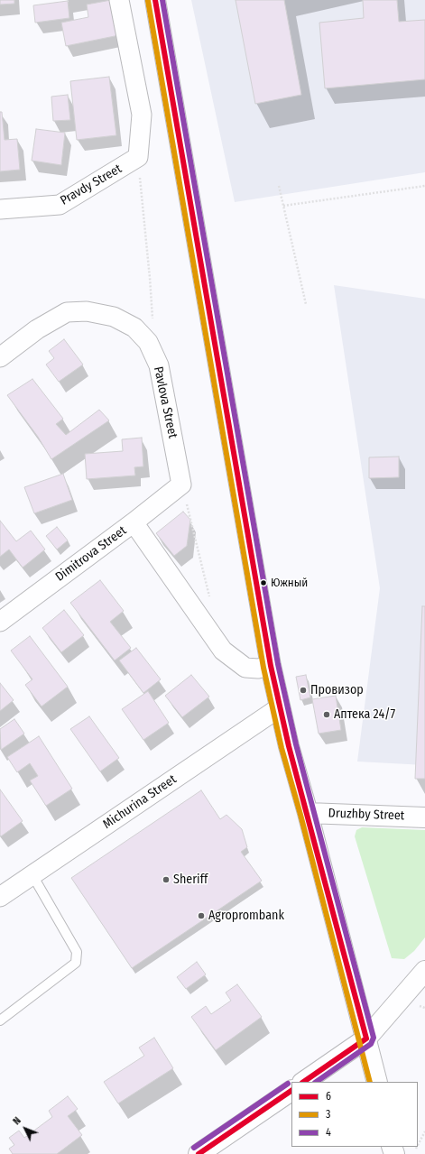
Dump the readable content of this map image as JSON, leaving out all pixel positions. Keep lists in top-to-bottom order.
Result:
{
  "streets": {
    "main road": ["Druzhby Street"],
    "street": [
      "Pravdy Street",
      "Pavlova Street",
      "Dimitrova Street",
      "Michurina Street"
    ]
  },
  "crossings": [
    ["Pavlova Street", "Dimitrova Street"]
  ],
  "places": [
    "Южный",
    "Провизор",
    "Аптека 24/7",
    "Sheriff",
    "Agroprombank"
  ],
  "lines": ["transit line 6", "transit line 4", "transit line 3"],
  "legend": ["6", "3", "4"],
  "north": "top left"
}
